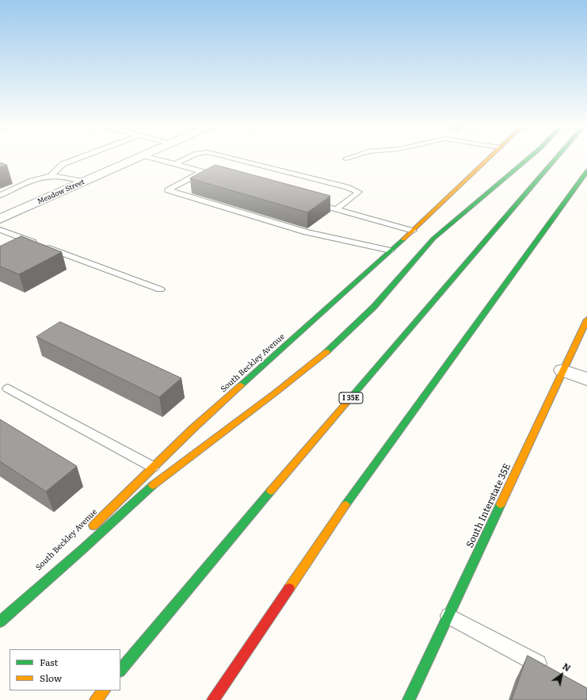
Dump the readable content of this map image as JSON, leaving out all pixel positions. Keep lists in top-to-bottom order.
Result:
{
  "streets": {
    "main road": ["South Beckley Avenue", "I 35E", "South Interstate 35E"],
    "street": ["Meadow Street"]
  },
  "legend": ["Fast", "Slow"],
  "north": "top right"
}
